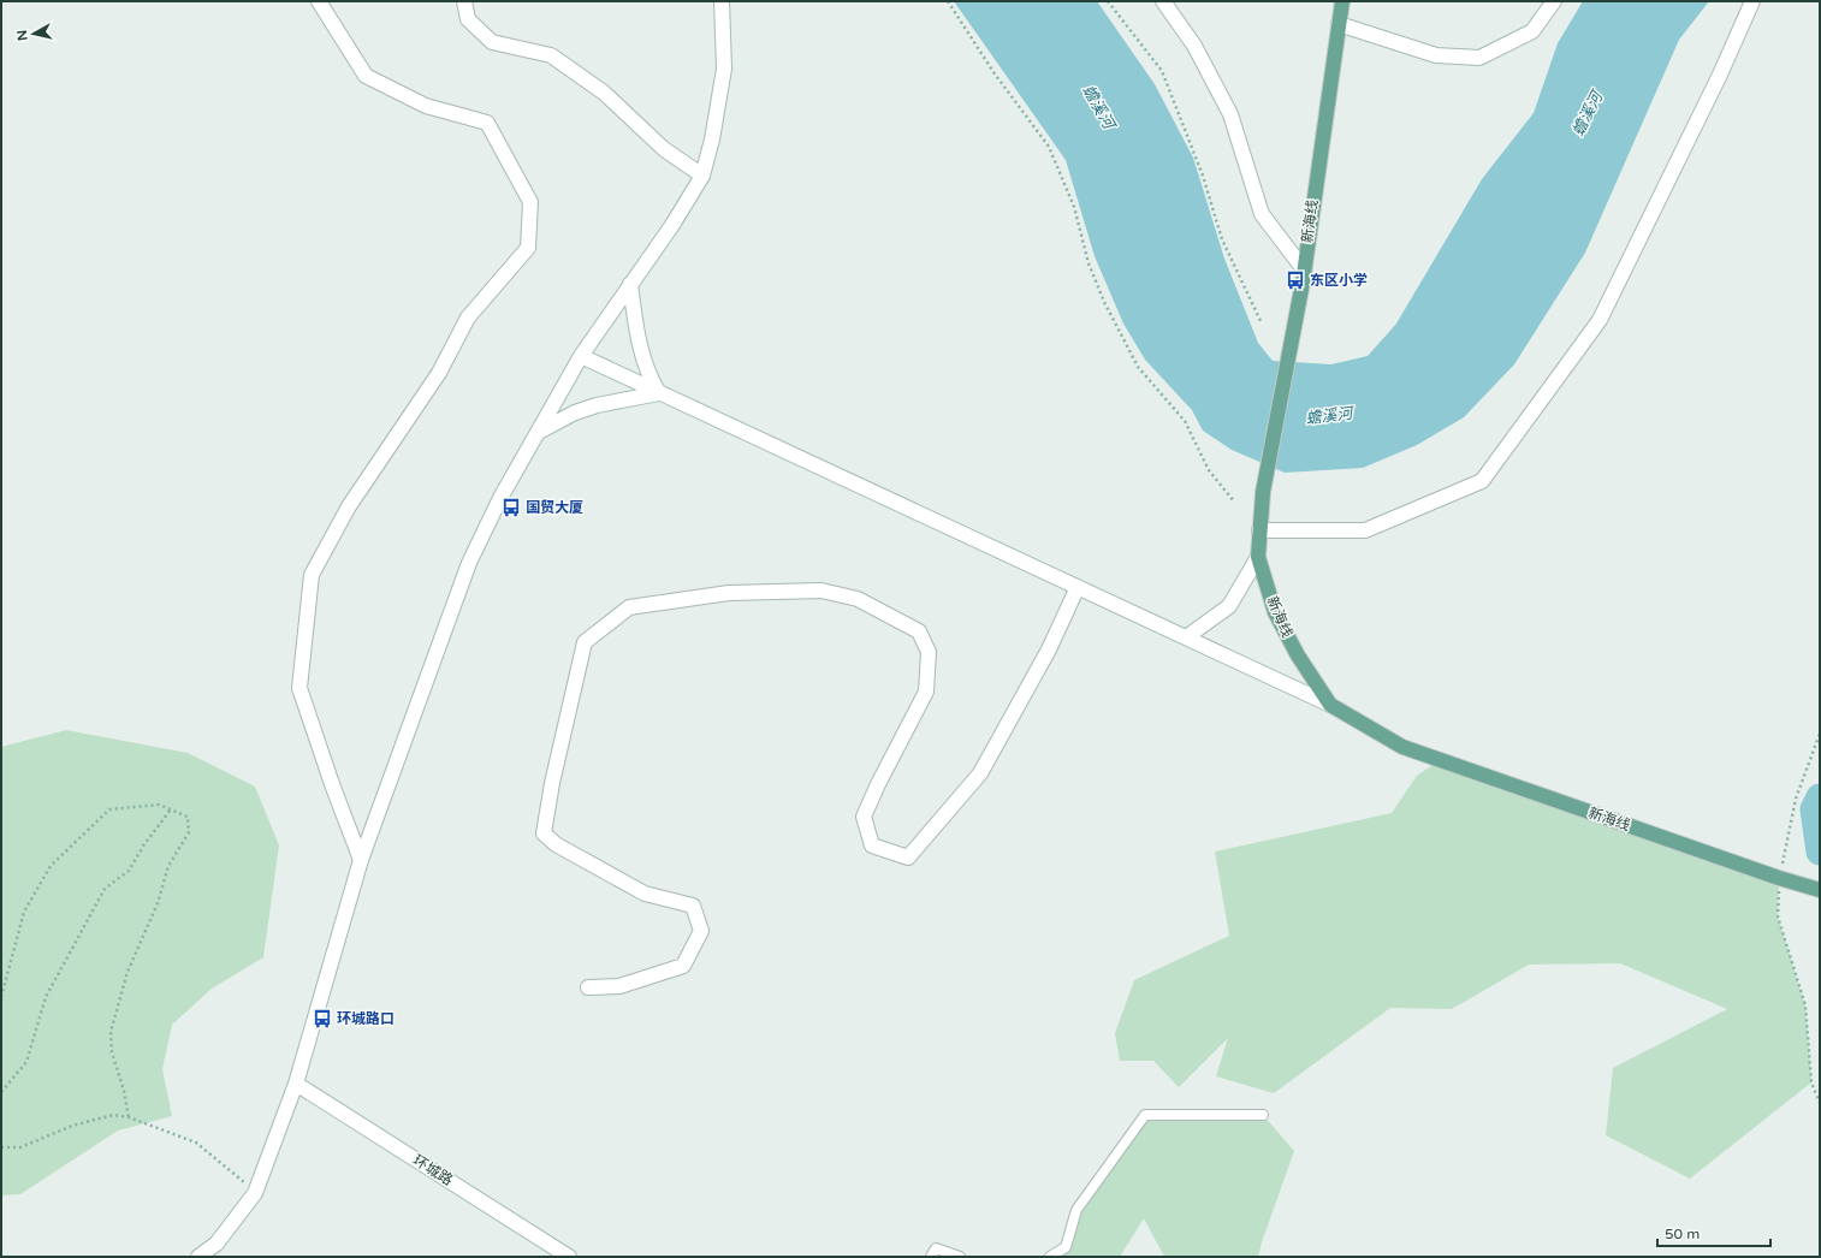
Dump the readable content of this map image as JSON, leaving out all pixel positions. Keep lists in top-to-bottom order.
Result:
{
  "streets": {
    "main road": ["新海线"],
    "street": ["环城路"]
  },
  "water": ["蟾溪河"],
  "places": {
    "bus stop": ["东区小学", "国贸大厦", "环城路口"]
  },
  "scale_bar": "50 m",
  "north": "left"
}
